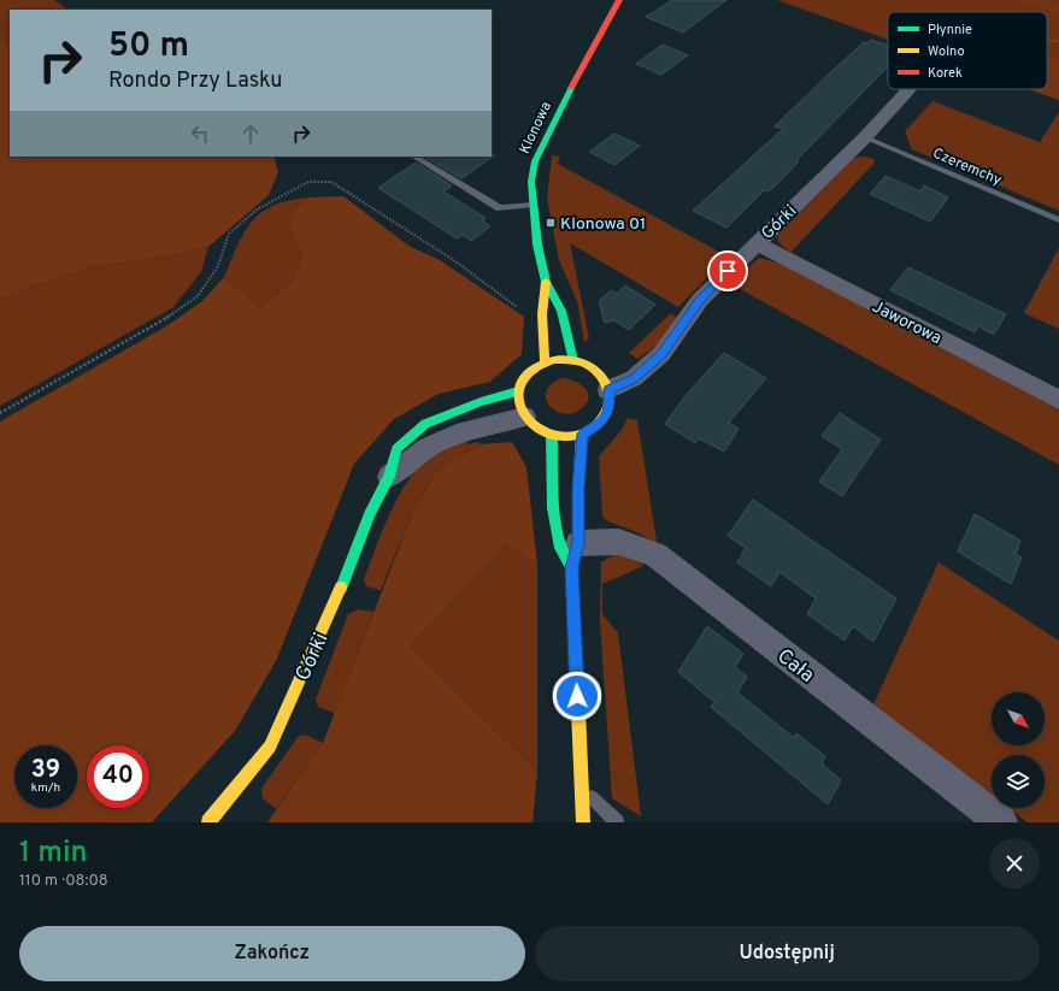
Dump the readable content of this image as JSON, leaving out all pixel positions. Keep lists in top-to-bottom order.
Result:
{
  "streets": {
    "street": [
      "Klonowa",
      "Górki",
      "Jaworowa",
      "Cała"
    ],
    "lane": ["Czeremchy"]
  },
  "crossings": [
    ["Klonowa", "Górki"],
    ["Czeremchy", "Górki"],
    ["Górki", "Jaworowa"]
  ],
  "places": {
    "transit": ["Klonowa 01"]
  },
  "legend": ["Płynnie", "Wolno", "Korek"],
  "north": "bottom right",
  "page": {
    "turn": ["50 m", "Rondo Przy Lasku"],
    "speed": "39 km/h",
    "limit": "40",
    "heading": ["1 min", "110 m · 08:08"],
    "buttons": ["Zakończ", "Udostępnij"]
  }
}
